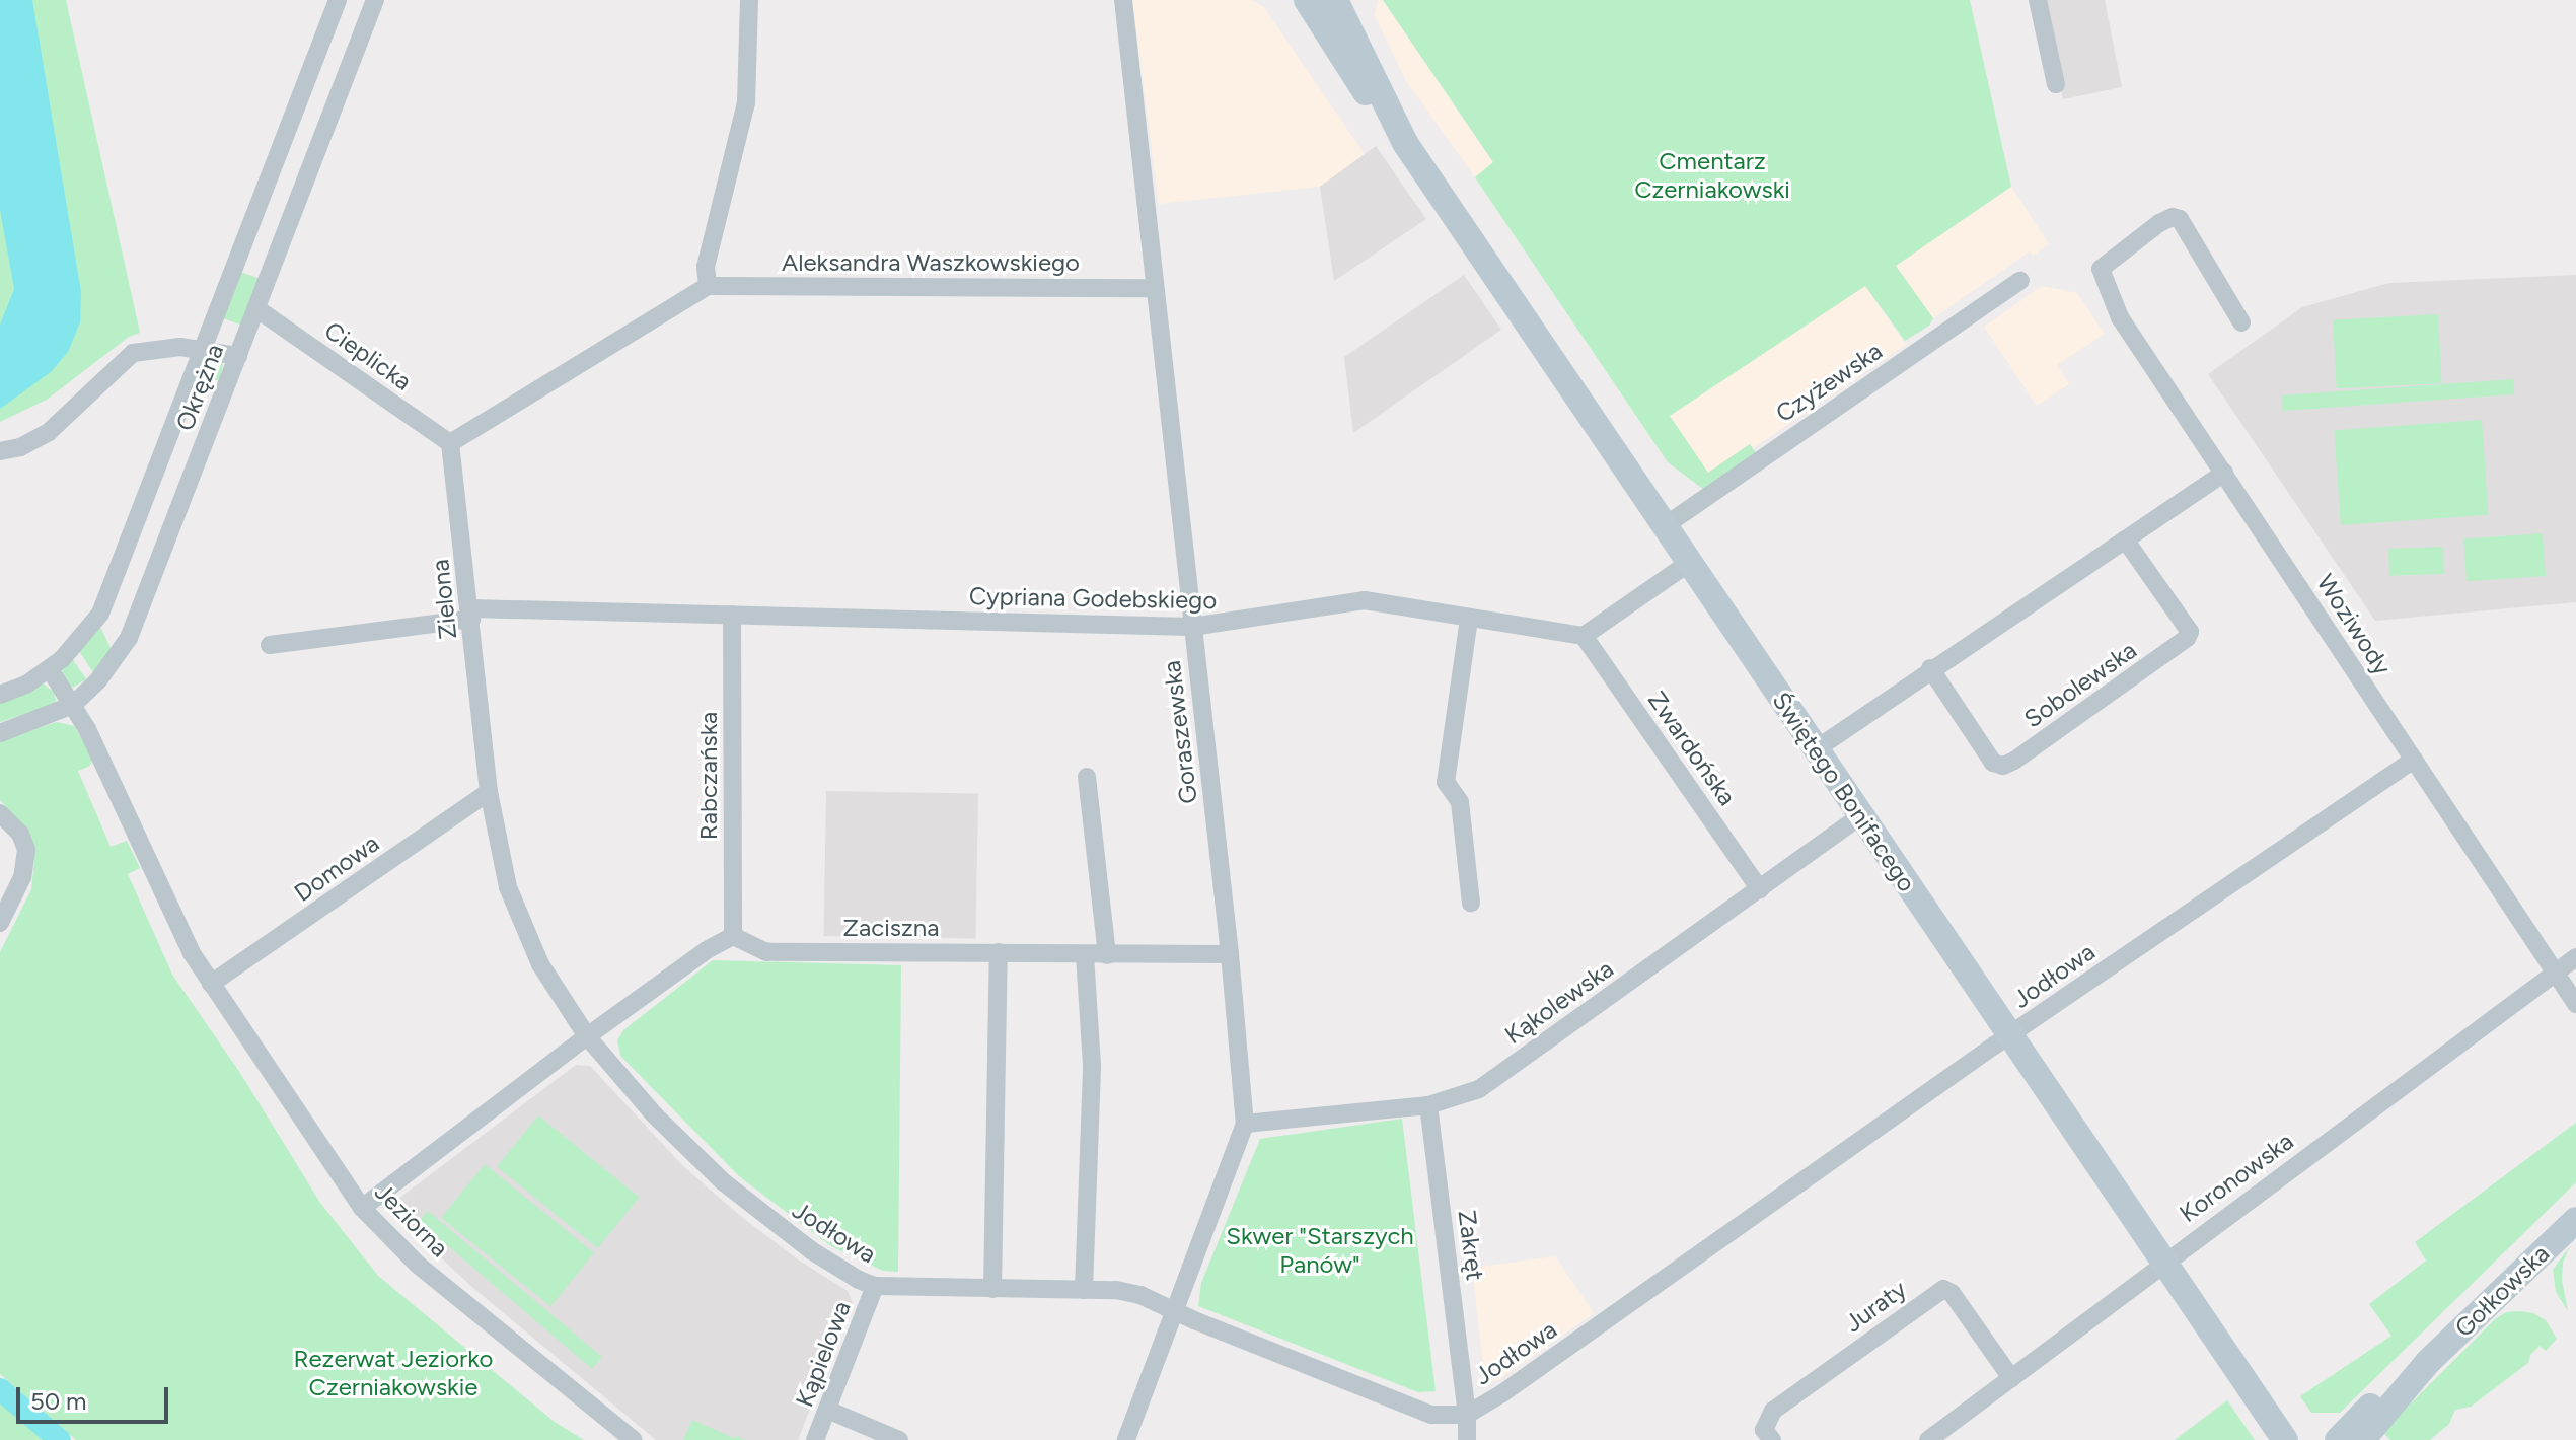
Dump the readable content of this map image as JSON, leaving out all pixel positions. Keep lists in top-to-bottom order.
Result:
{
  "streets": {
    "street": [
      "Aleksandra Waszkowskiego",
      "Cieplicka",
      "Czyżewska",
      "Okrężna",
      "Cypriana Godebskiego",
      "Zielona",
      "Woziwody",
      "Sobolewska",
      "Goraszewska",
      "Zwardońska",
      "Rabczańska",
      "Świętego Bonifacego",
      "Domowa",
      "Zaciszna",
      "Jodłowa",
      "Kąkolewska",
      "Koronowska",
      "Jeziorna",
      "Zakręt",
      "Gołkowska",
      "Juraty",
      "Kąpielowa"
    ]
  },
  "crossings": [
    ["Aleksandra Waszkowskiego", "Goraszewska"],
    ["Cieplicka", "Okrężna"],
    ["Cieplicka", "Zielona"],
    ["Czyżewska", "Świętego Bonifacego"],
    ["Okrężna", "Jeziorna"],
    ["Cypriana Godebskiego", "Zielona"],
    ["Cypriana Godebskiego", "Goraszewska"],
    ["Cypriana Godebskiego", "Zwardońska"],
    ["Cypriana Godebskiego", "Rabczańska"],
    ["Zielona", "Domowa"],
    ["Zielona", "Jodłowa"],
    ["Woziwody", "Jodłowa"],
    ["Woziwody", "Koronowska"],
    ["Goraszewska", "Zaciszna"],
    ["Goraszewska", "Jodłowa"],
    ["Goraszewska", "Kąkolewska"],
    ["Zwardońska", "Kąkolewska"],
    ["Rabczańska", "Zaciszna"],
    ["Świętego Bonifacego", "Jodłowa"],
    ["Świętego Bonifacego", "Kąkolewska"],
    ["Świętego Bonifacego", "Koronowska"],
    ["Domowa", "Jeziorna"],
    ["Jodłowa", "Zakręt"],
    ["Jodłowa", "Kąpielowa"],
    ["Kąkolewska", "Zakręt"],
    ["Koronowska", "Juraty"]
  ],
  "parks": ["Cmentarz Czerniakowski", "Skwer \"Starszych Panów\"", "Rezerwat Jeziorko Czerniakowskie"],
  "scale_bar": "50 m"
}
